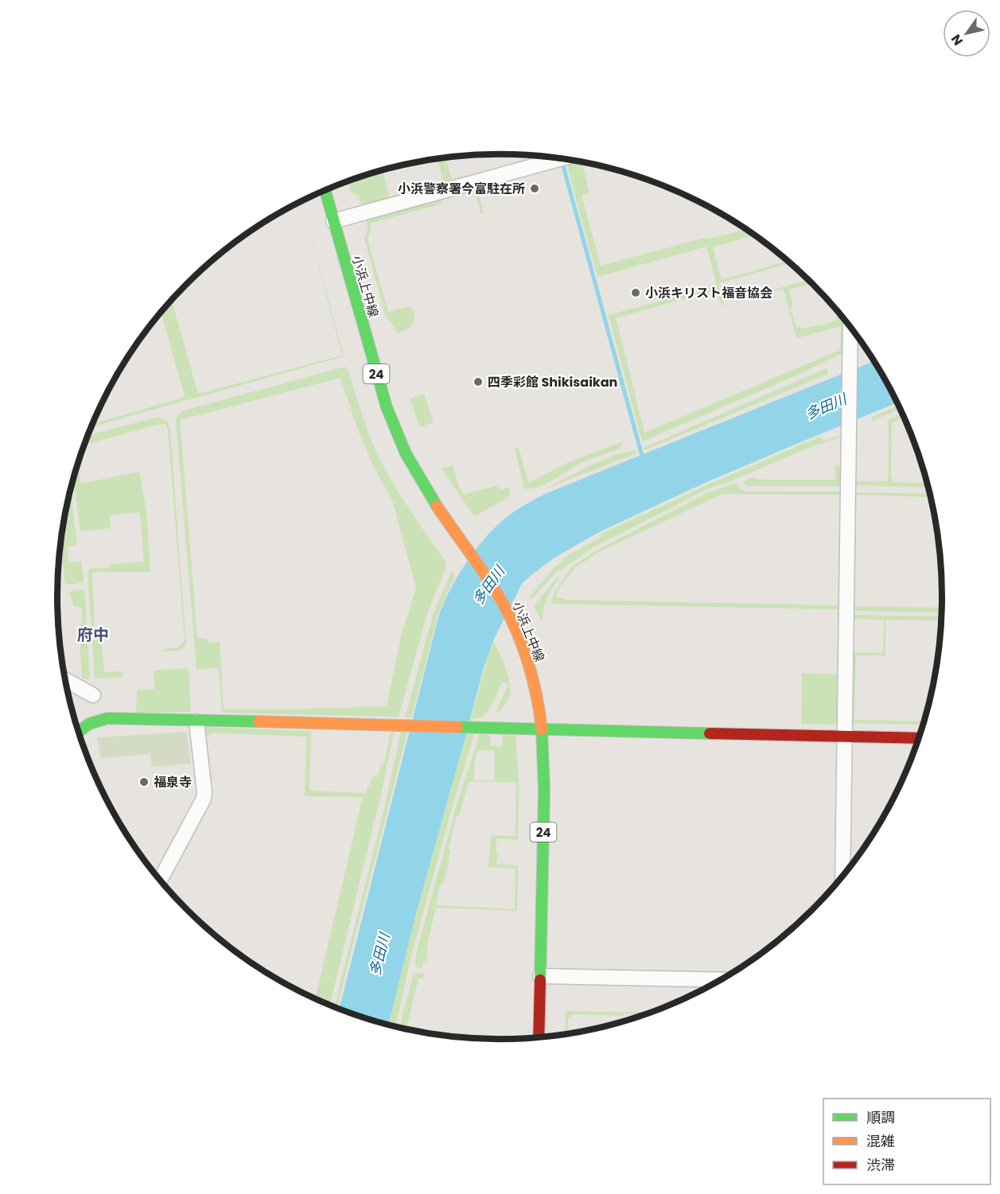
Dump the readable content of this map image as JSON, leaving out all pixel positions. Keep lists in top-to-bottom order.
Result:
{
  "streets": {
    "main road": ["小浜上中線", "24"]
  },
  "districts": ["府中"],
  "water": ["多田川"],
  "places": [
    "小浜警察署今富駐在所",
    "小浜キリスト福音協会",
    "四季彩館 Shikisaikan",
    "福泉寺"
  ],
  "legend": ["順調", "混雑", "渋滞"],
  "north": "bottom left"
}
